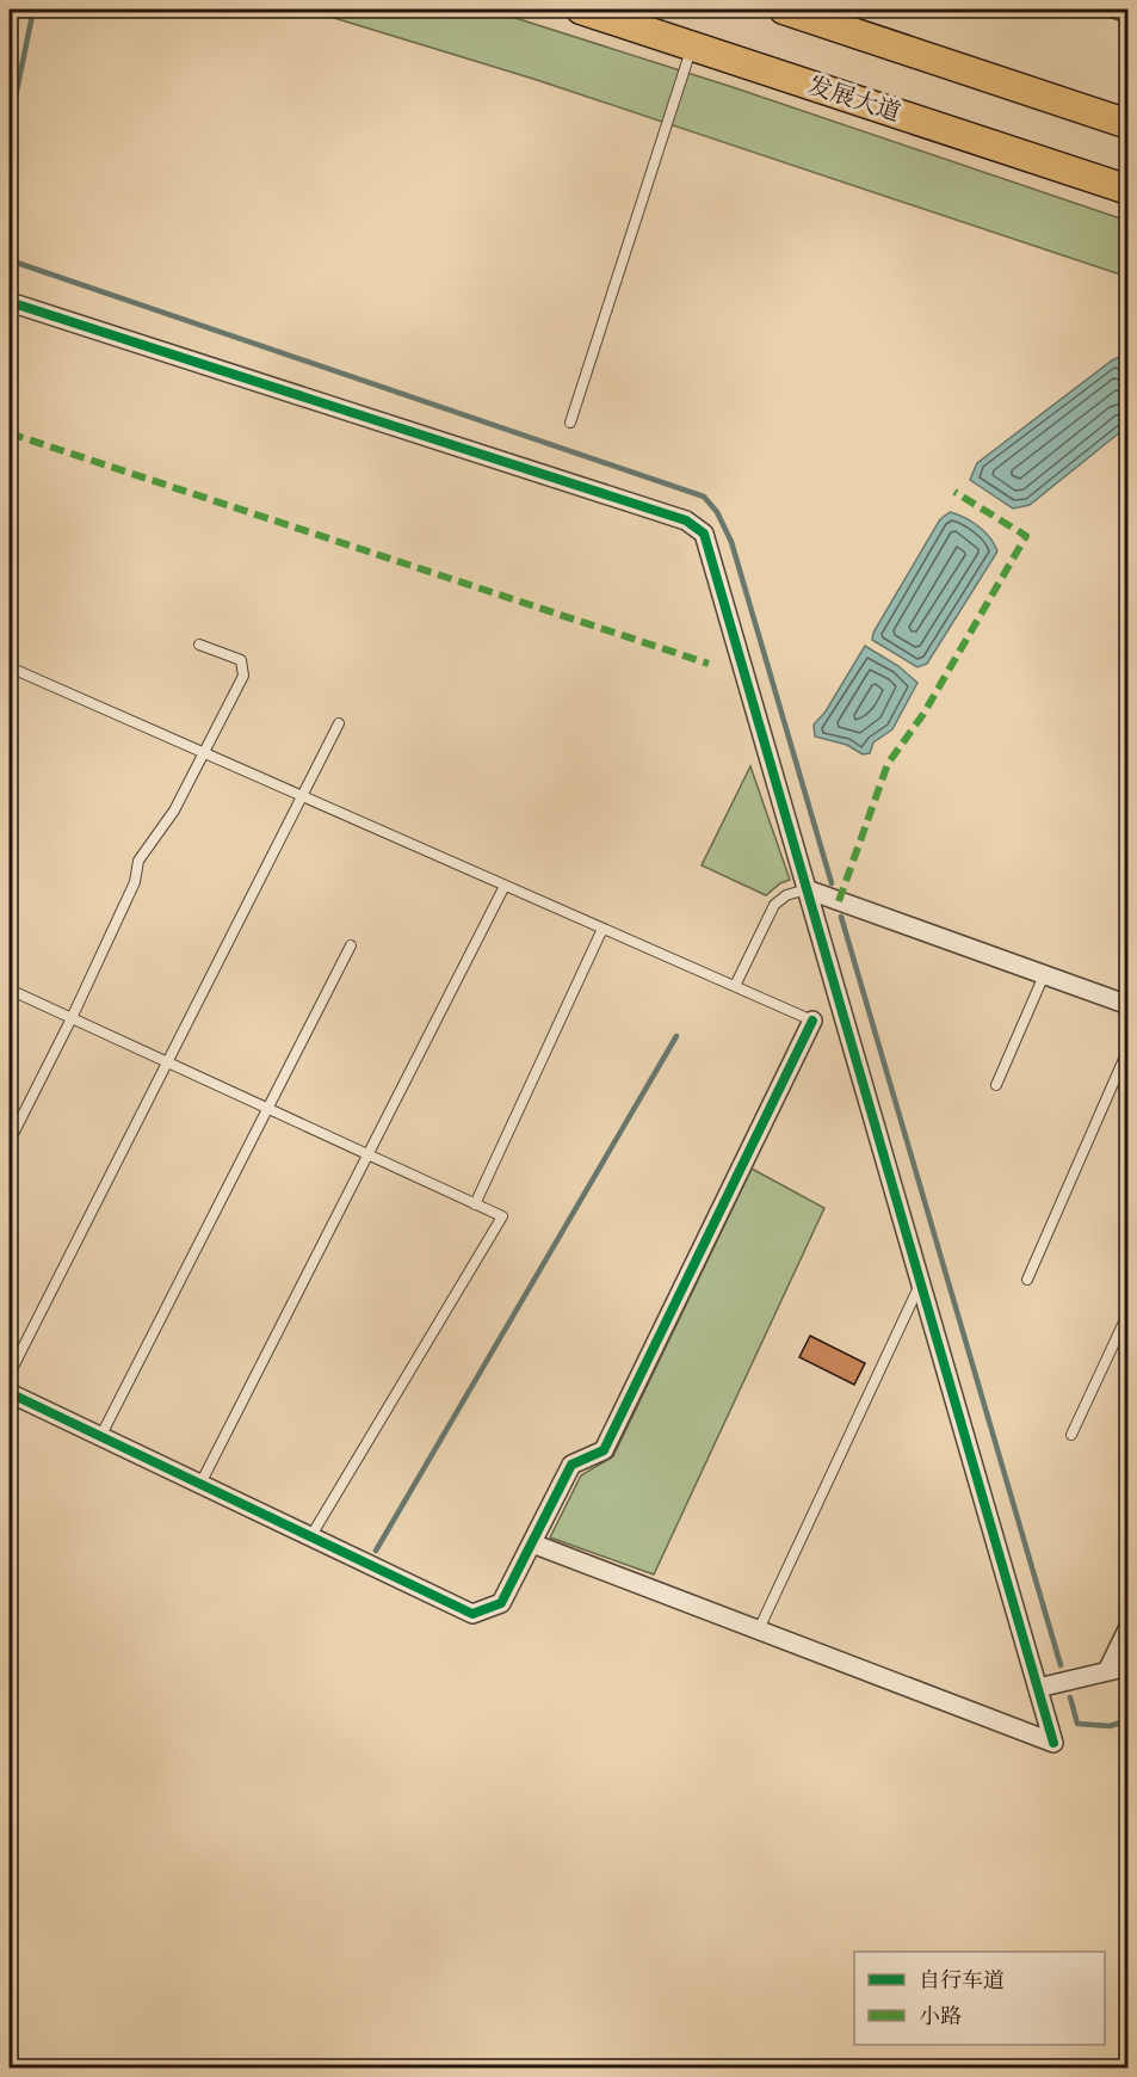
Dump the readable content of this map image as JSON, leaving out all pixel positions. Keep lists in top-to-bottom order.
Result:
{
  "streets": {
    "main road": ["发展大道"]
  },
  "legend": ["自行车道", "小路"]
}
